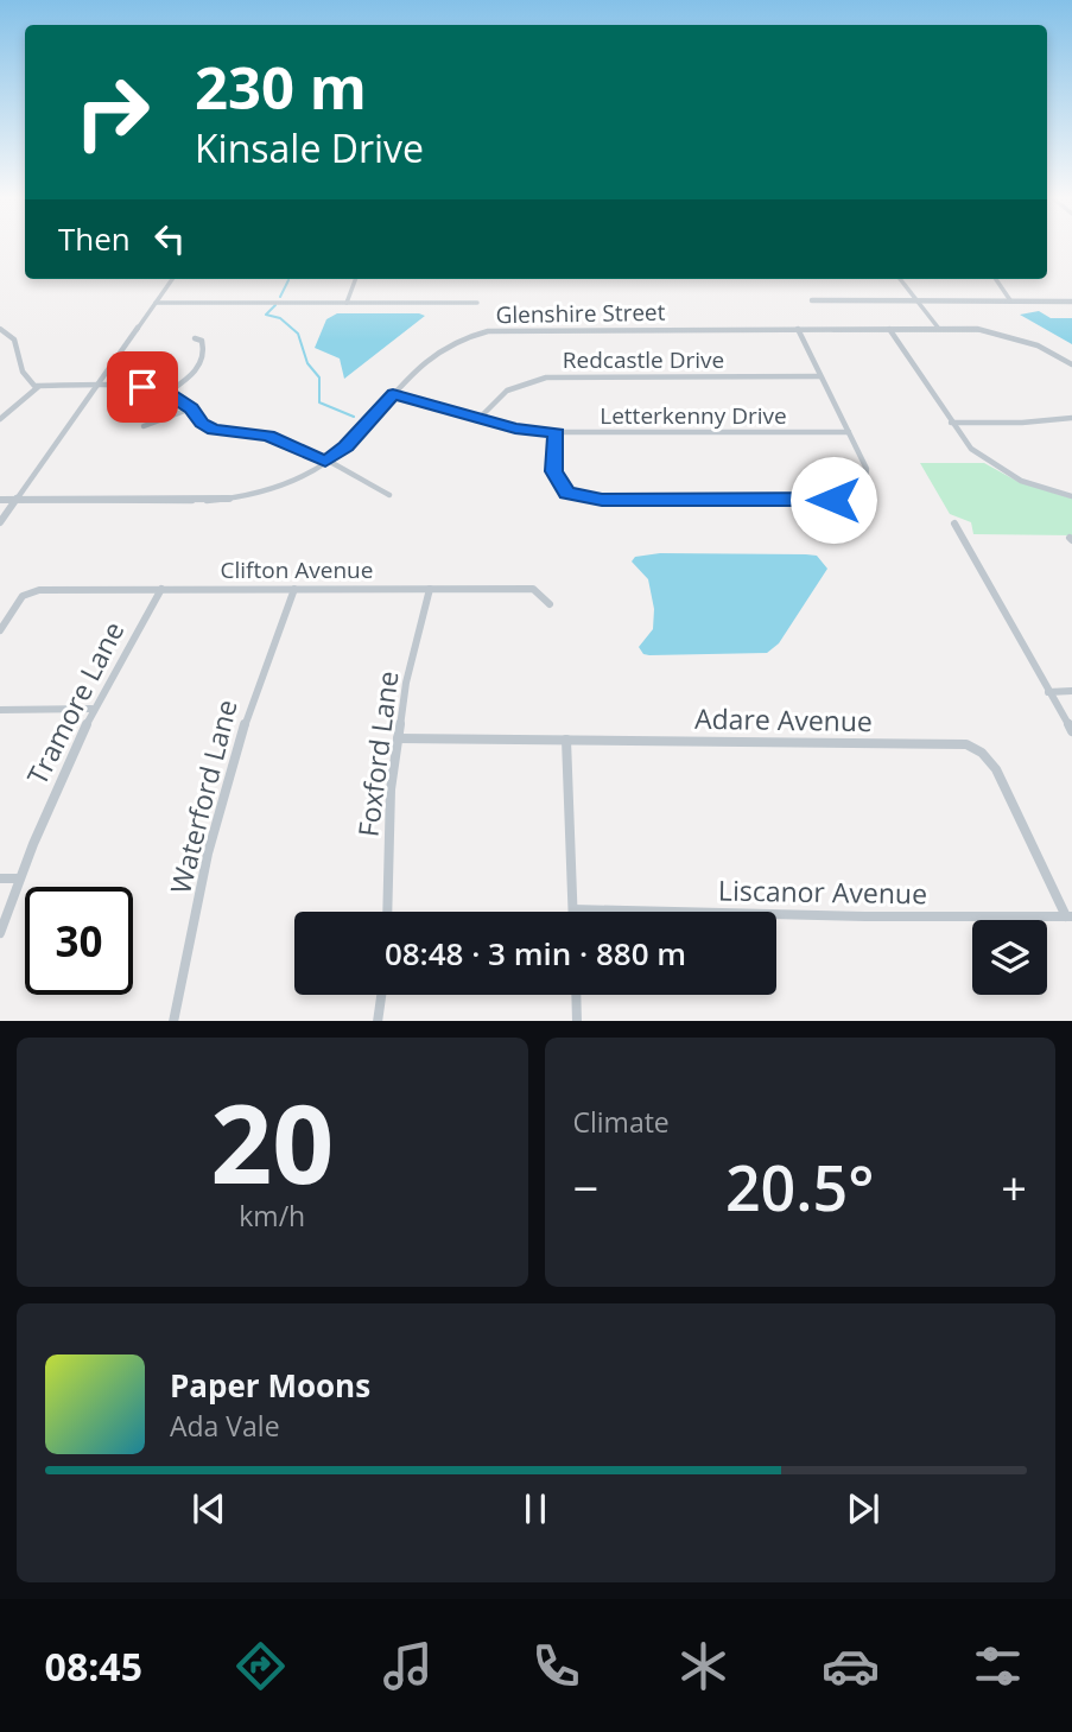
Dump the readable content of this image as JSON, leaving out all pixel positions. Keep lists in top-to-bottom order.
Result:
{
  "streets": {
    "street": [
      "Glenshire Street",
      "Redcastle Drive",
      "Letterkenny Drive",
      "Clifton Avenue",
      "Tramore Lane",
      "Adare Avenue",
      "Foxford Lane",
      "Waterford Lane",
      "Liscanor Avenue"
    ]
  },
  "crossings": [
    ["Glenshire Street", "Letterkenny Drive"],
    ["Redcastle Drive", "Letterkenny Drive"],
    ["Clifton Avenue", "Tramore Lane"],
    ["Clifton Avenue", "Foxford Lane"],
    ["Clifton Avenue", "Waterford Lane"],
    ["Adare Avenue", "Foxford Lane"],
    ["Adare Avenue", "Liscanor Avenue"]
  ],
  "page": {
    "turn": ["230 m", "Kinsale Drive"],
    "then": "Then",
    "limit": "30",
    "trip": "08:48 · 3 min · 880 m",
    "tile": [
      ["20", "km/h"],
      "Climate"
    ],
    "heat": ["−", "20.5°", "+"],
    "song": ["Paper Moons", "Ada Vale"],
    "tabs": "08:45"
  }
}
